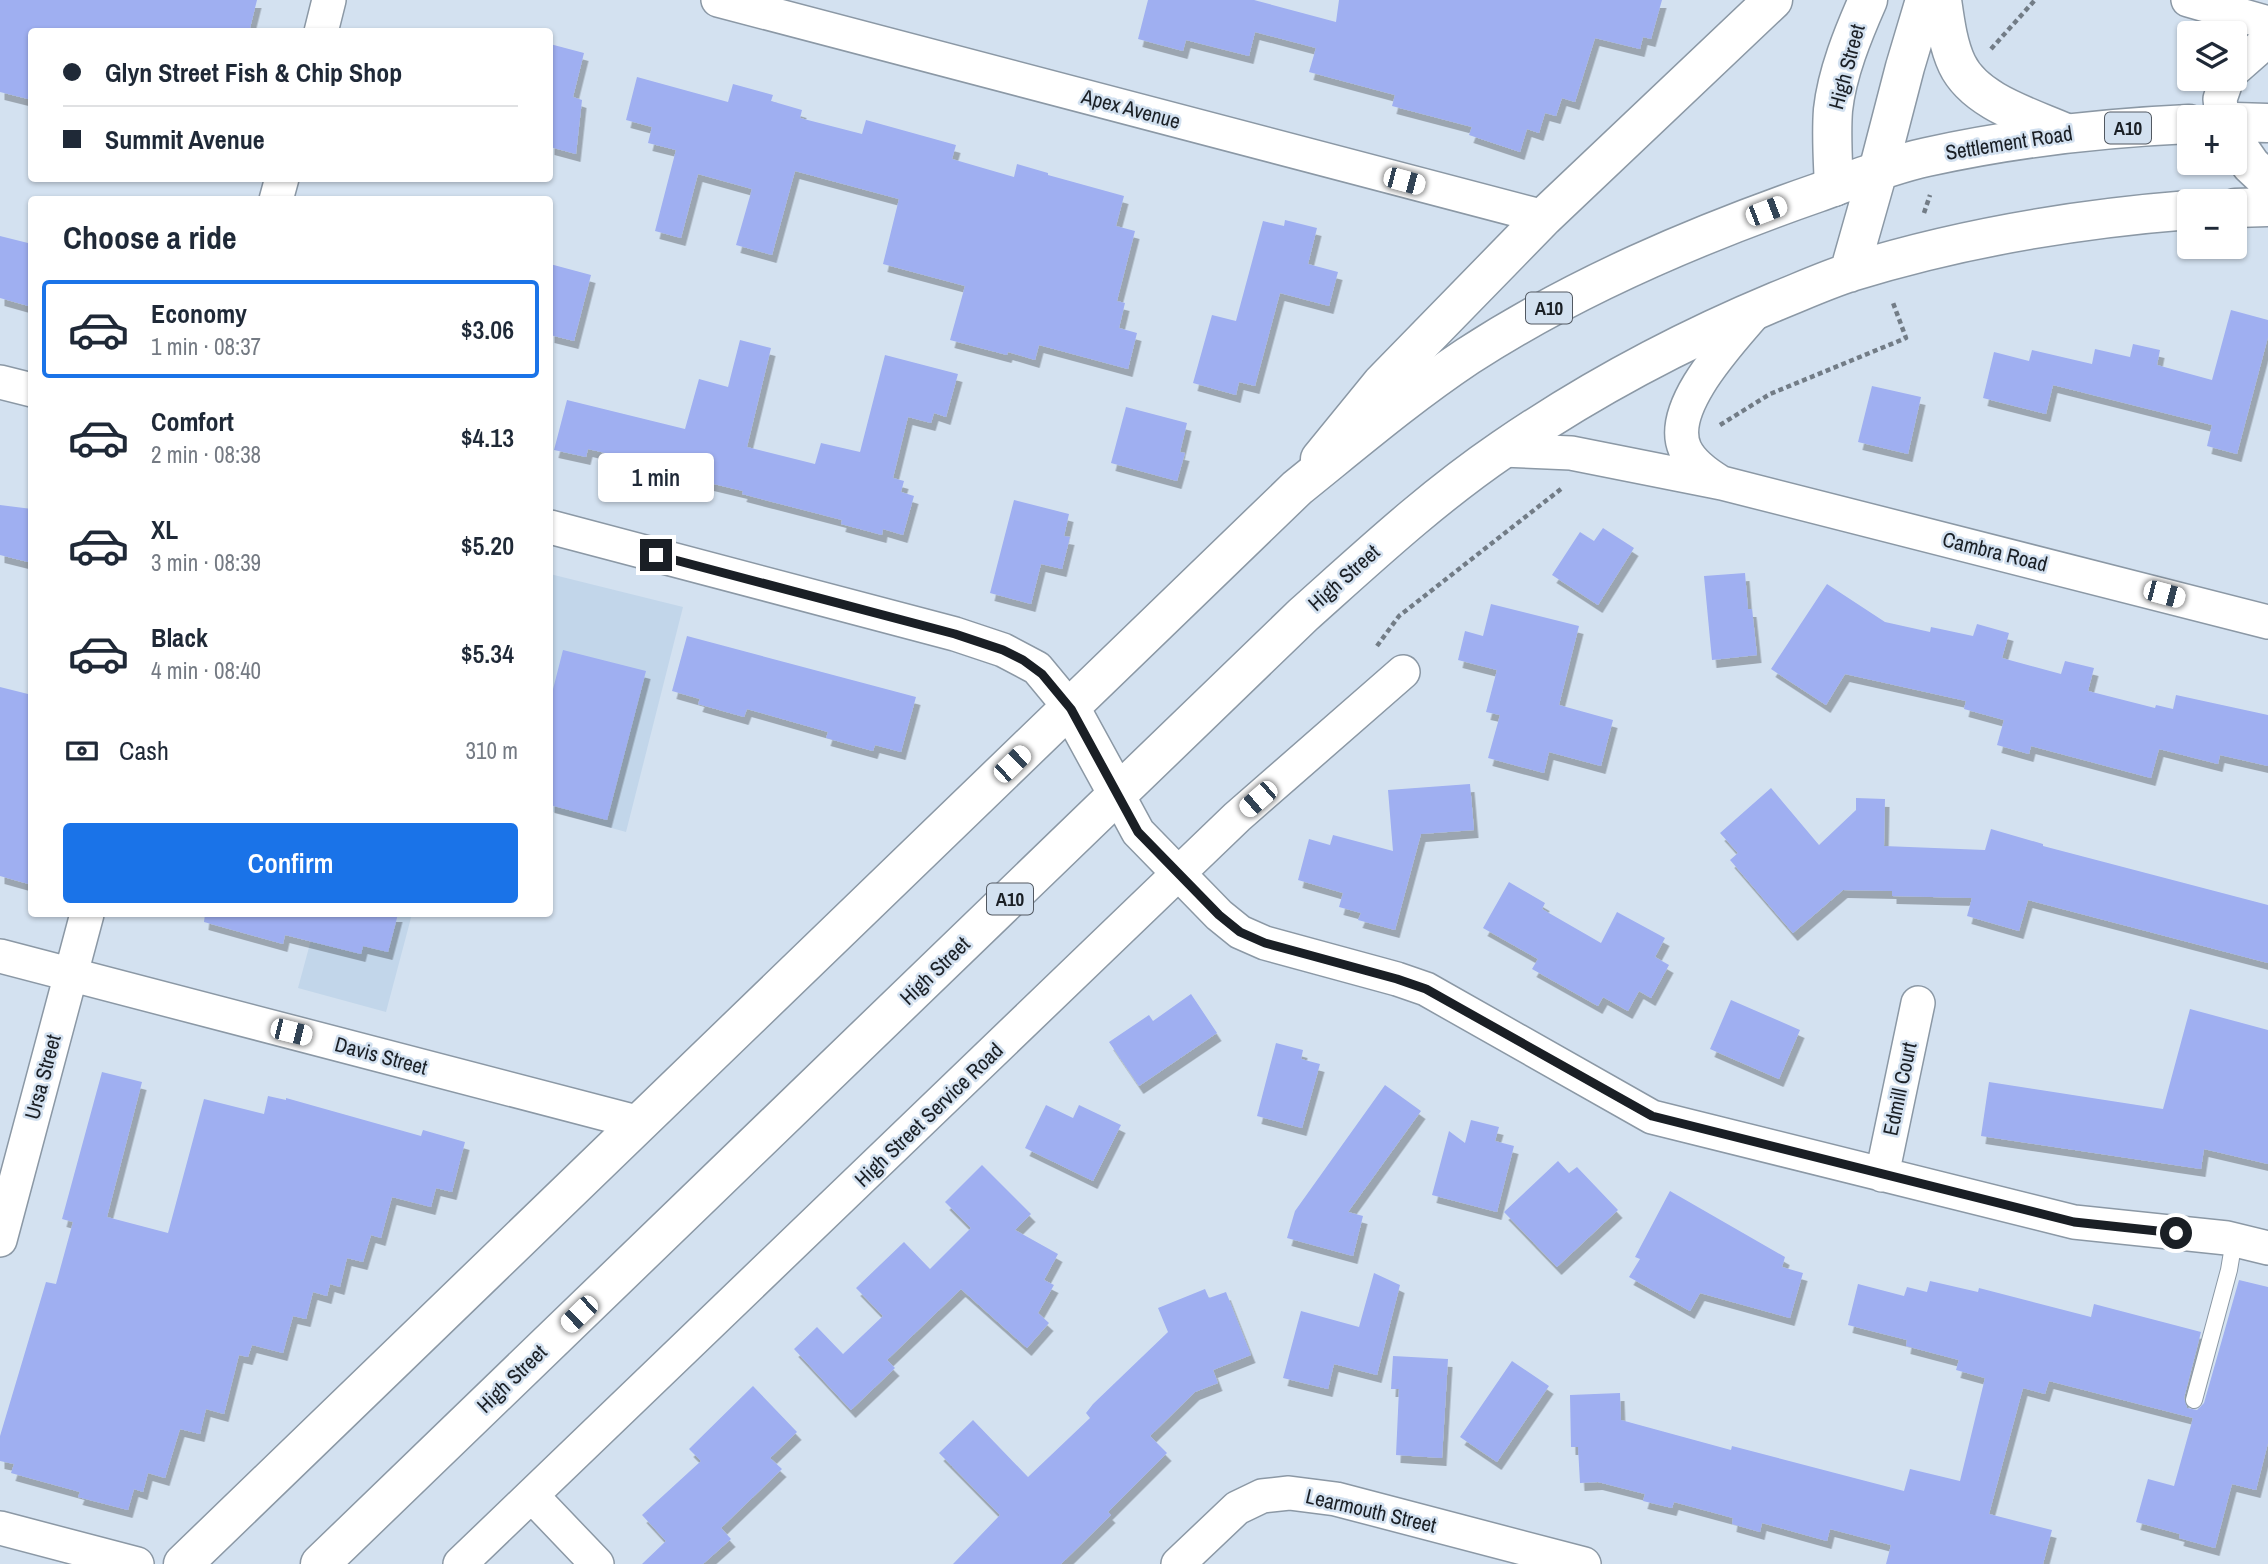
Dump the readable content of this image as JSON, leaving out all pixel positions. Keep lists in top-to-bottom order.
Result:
{
  "streets": {
    "main road": ["High Street", "A10", "Settlement Road"],
    "street": [
      "Apex Avenue",
      "Cambra Road",
      "Davis Street",
      "Ursa Street",
      "Edmill Court",
      "High Street Service Road",
      "Learmouth Street"
    ]
  },
  "crossings": [
    ["High Street", "A10"],
    ["High Street", "Settlement Road"],
    ["High Street", "Cambra Road"],
    ["A10", "Settlement Road"],
    ["A10", "Davis Street"],
    ["Davis Street", "Ursa Street"]
  ],
  "page": {
    "map_buttons": ["+", "−"],
    "banner": ["Glyn Street Fish & Chip Shop", "Summit Avenue"],
    "heading": "Choose a ride",
    "list": [
      {
        "name": "Economy",
        "note": "1 min · 08:37",
        "value": "$3.06"
      },
      {
        "name": "Comfort",
        "note": "2 min · 08:38",
        "value": "$4.13"
      },
      {
        "name": "XL",
        "note": "3 min · 08:39",
        "value": "$5.20"
      },
      {
        "name": "Black",
        "note": "4 min · 08:40",
        "value": "$5.34"
      }
    ],
    "bubble": "1 min",
    "pay": ["Cash", "310 m"],
    "buttons": "Confirm"
  }
}
